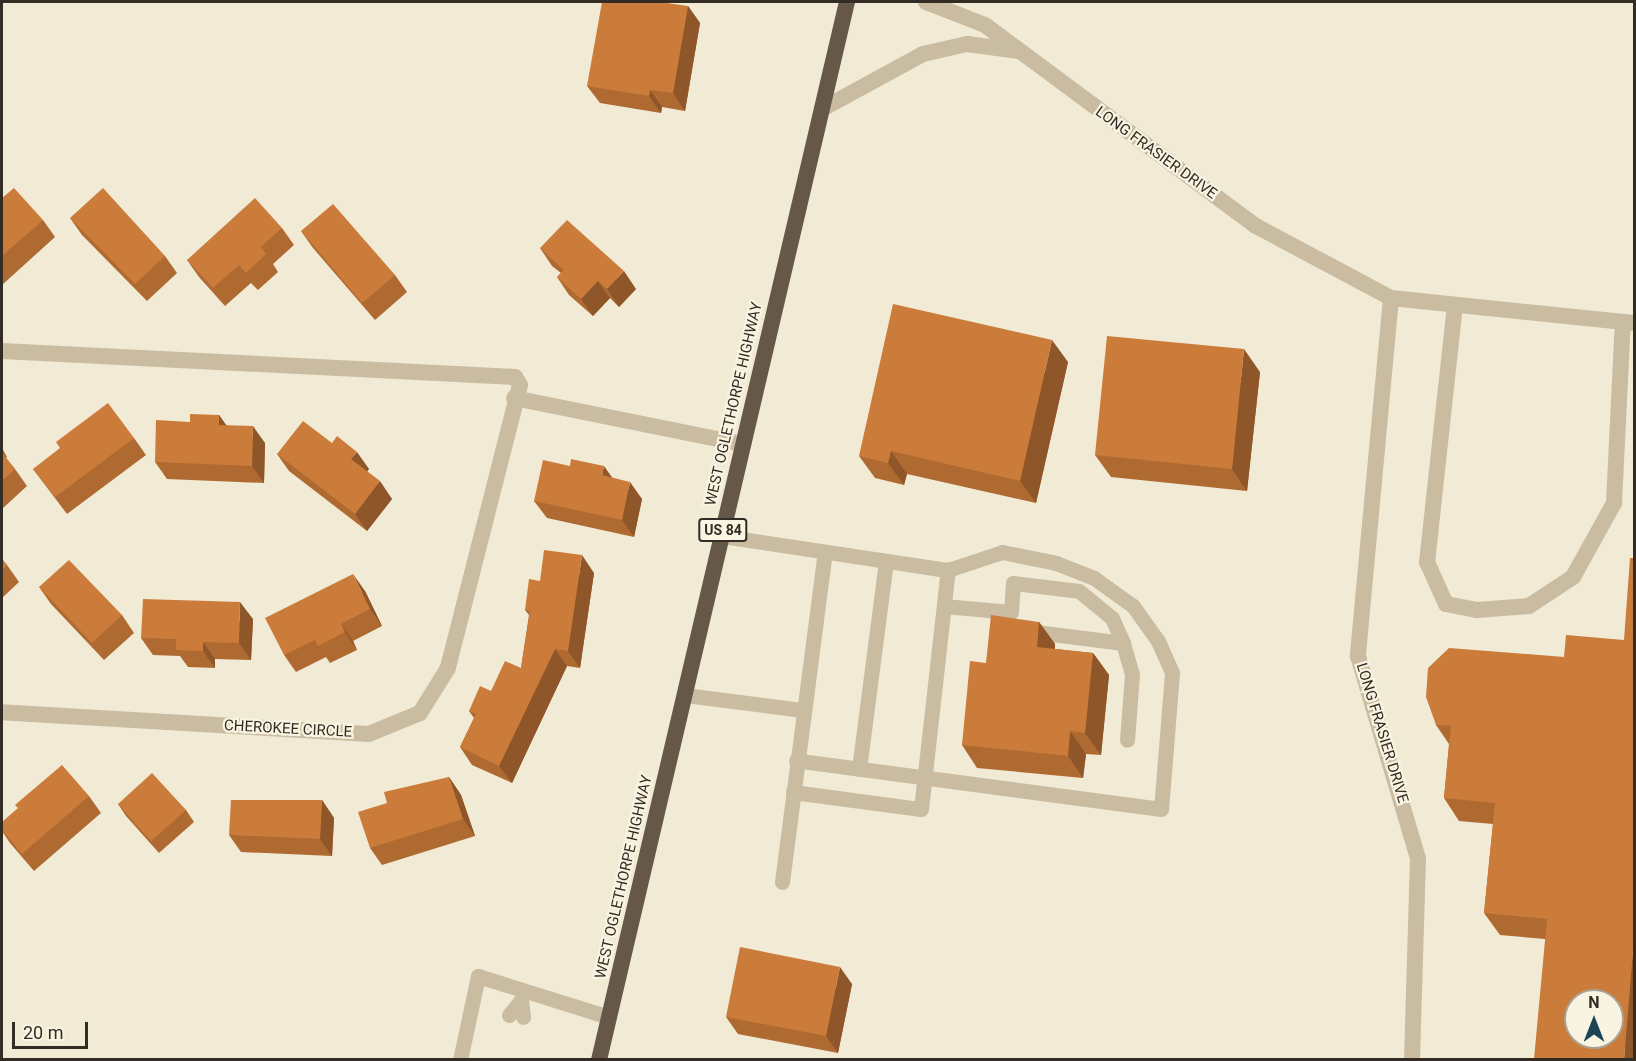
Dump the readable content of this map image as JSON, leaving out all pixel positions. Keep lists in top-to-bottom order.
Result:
{
  "streets": {
    "highway": ["WEST OGLETHORPE HIGHWAY", "US 84"],
    "street": ["LONG FRASIER DRIVE", "CHEROKEE CIRCLE"]
  },
  "scale_bar": "20 m",
  "north": "top"
}
